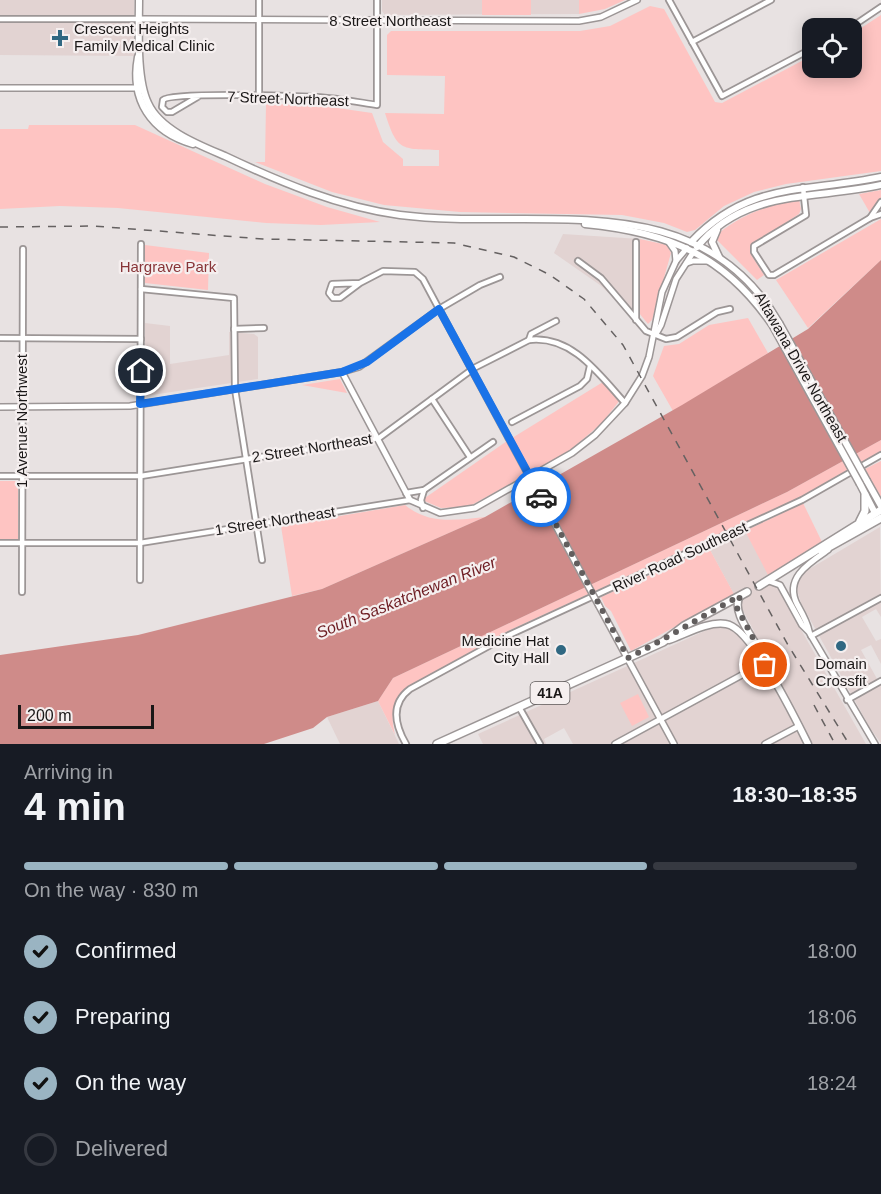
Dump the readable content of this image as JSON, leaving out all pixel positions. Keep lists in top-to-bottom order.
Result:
{
  "streets": {
    "main road": ["Altawana Drive Northeast", "41A"],
    "street": [
      "8 Street Northeast",
      "7 Street Northeast",
      "1 Avenue Northwest",
      "2 Street Northeast",
      "1 Street Northeast",
      "River Road Southeast"
    ]
  },
  "crossings": [
    ["8 Street Northeast", "7 Street Northeast"],
    ["1 Avenue Northwest", "2 Street Northeast"],
    ["1 Avenue Northwest", "1 Street Northeast"]
  ],
  "water": ["South Saskatchewan River"],
  "parks": ["Hargrave Park"],
  "places": {
    "health": ["Crescent Heights Family Medical Clinic"],
    "other": ["Domain Crossfit", "Medicine Hat City Hall"]
  },
  "scale_bar": "200 m",
  "page": {
    "scale": "200 m",
    "heading": ["4 min", "Arriving in", "18:30–18:35"],
    "bar": "On the way · 830 m",
    "list": [
      ["Confirmed", "18:00"],
      ["Preparing", "18:06"],
      ["On the way", "18:24"],
      "Delivered"
    ]
  }
}
